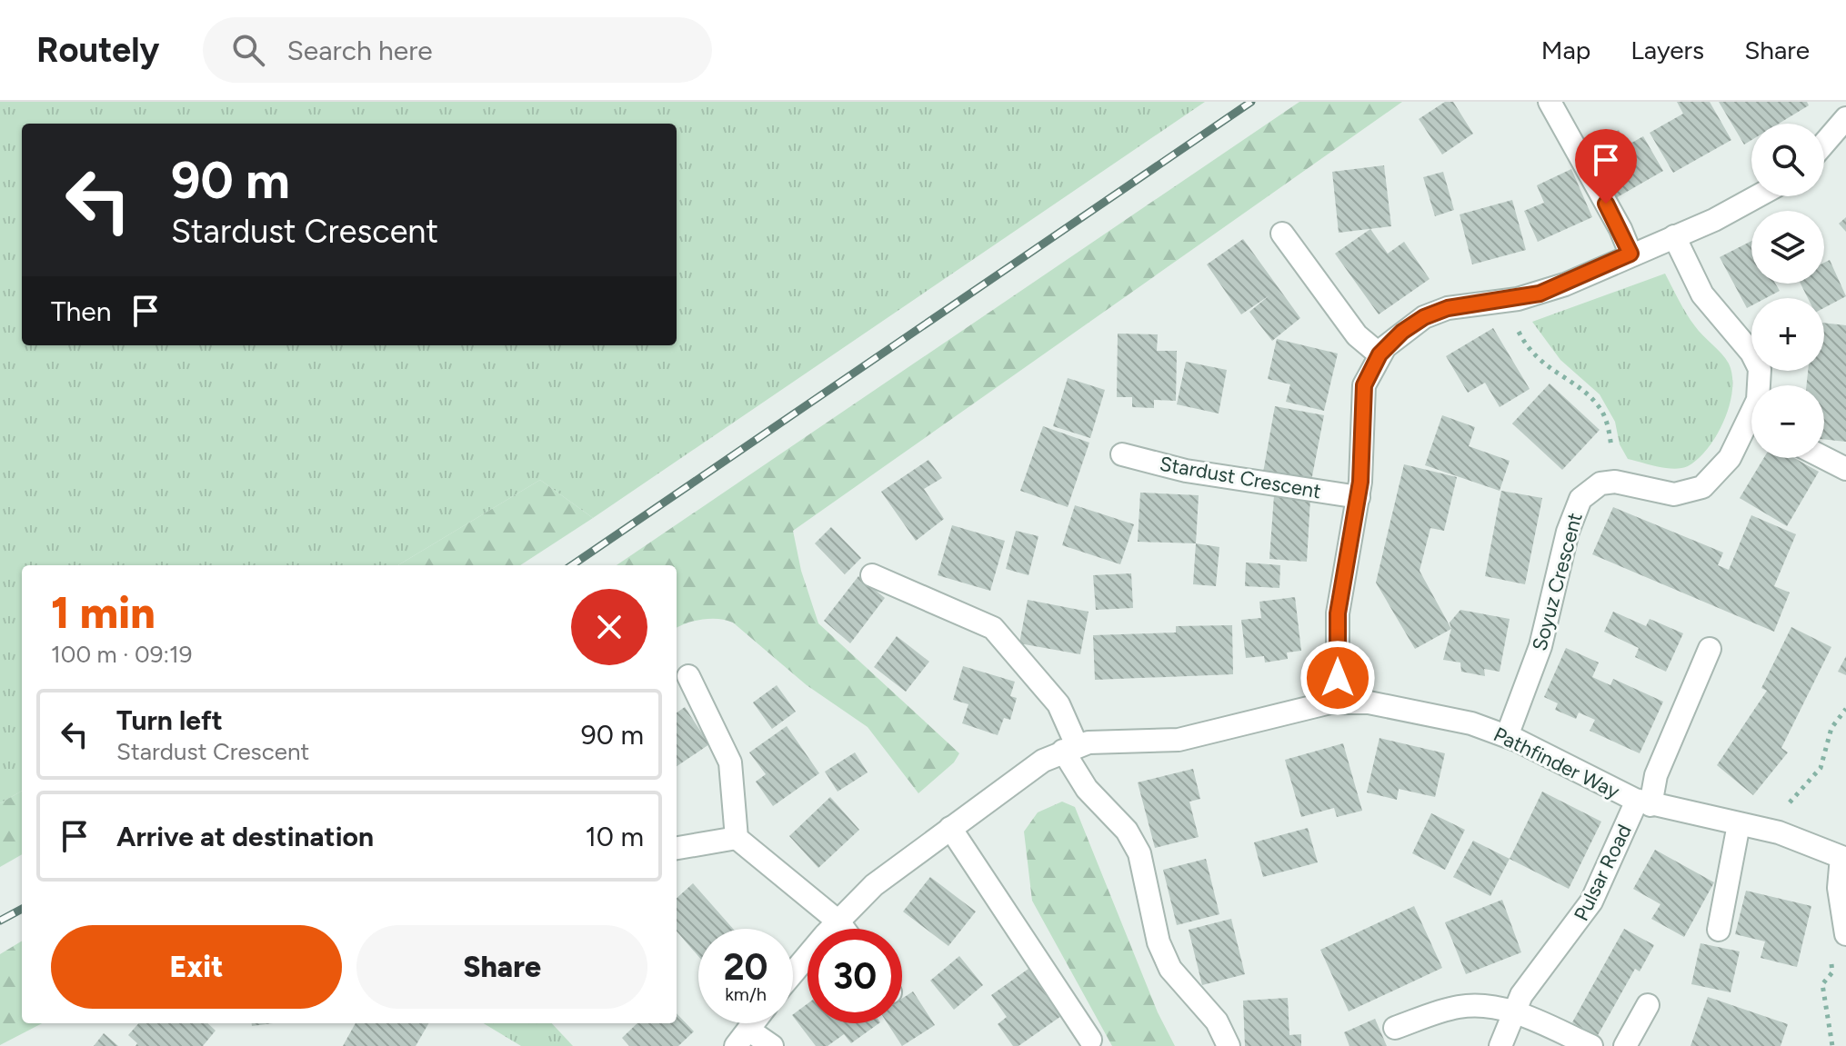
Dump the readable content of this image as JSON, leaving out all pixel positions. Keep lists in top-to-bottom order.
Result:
{
  "streets": {
    "street": [
      "Stardust Crescent",
      "Soyuz Crescent",
      "Pathfinder Way",
      "Pulsar Road"
    ]
  },
  "crossings": [
    ["Soyuz Crescent", "Pathfinder Way"],
    ["Pathfinder Way", "Pulsar Road"]
  ],
  "page": {
    "header": "Routely",
    "search": "Search here",
    "nav": ["Map", "Layers", "Share"],
    "map_buttons": ["+", "−"],
    "turn": ["90 m", "Stardust Crescent"],
    "then": "Then",
    "heading": ["1 min", "100 m · 09:19"],
    "list": [
      {
        "name": "Turn left",
        "note": "Stardust Crescent",
        "value": "90 m"
      },
      {
        "name": "Arrive at destination",
        "value": "10 m"
      }
    ],
    "buttons": ["Exit", "Share"],
    "speed": "20 km/h",
    "limit": "30"
  }
}
